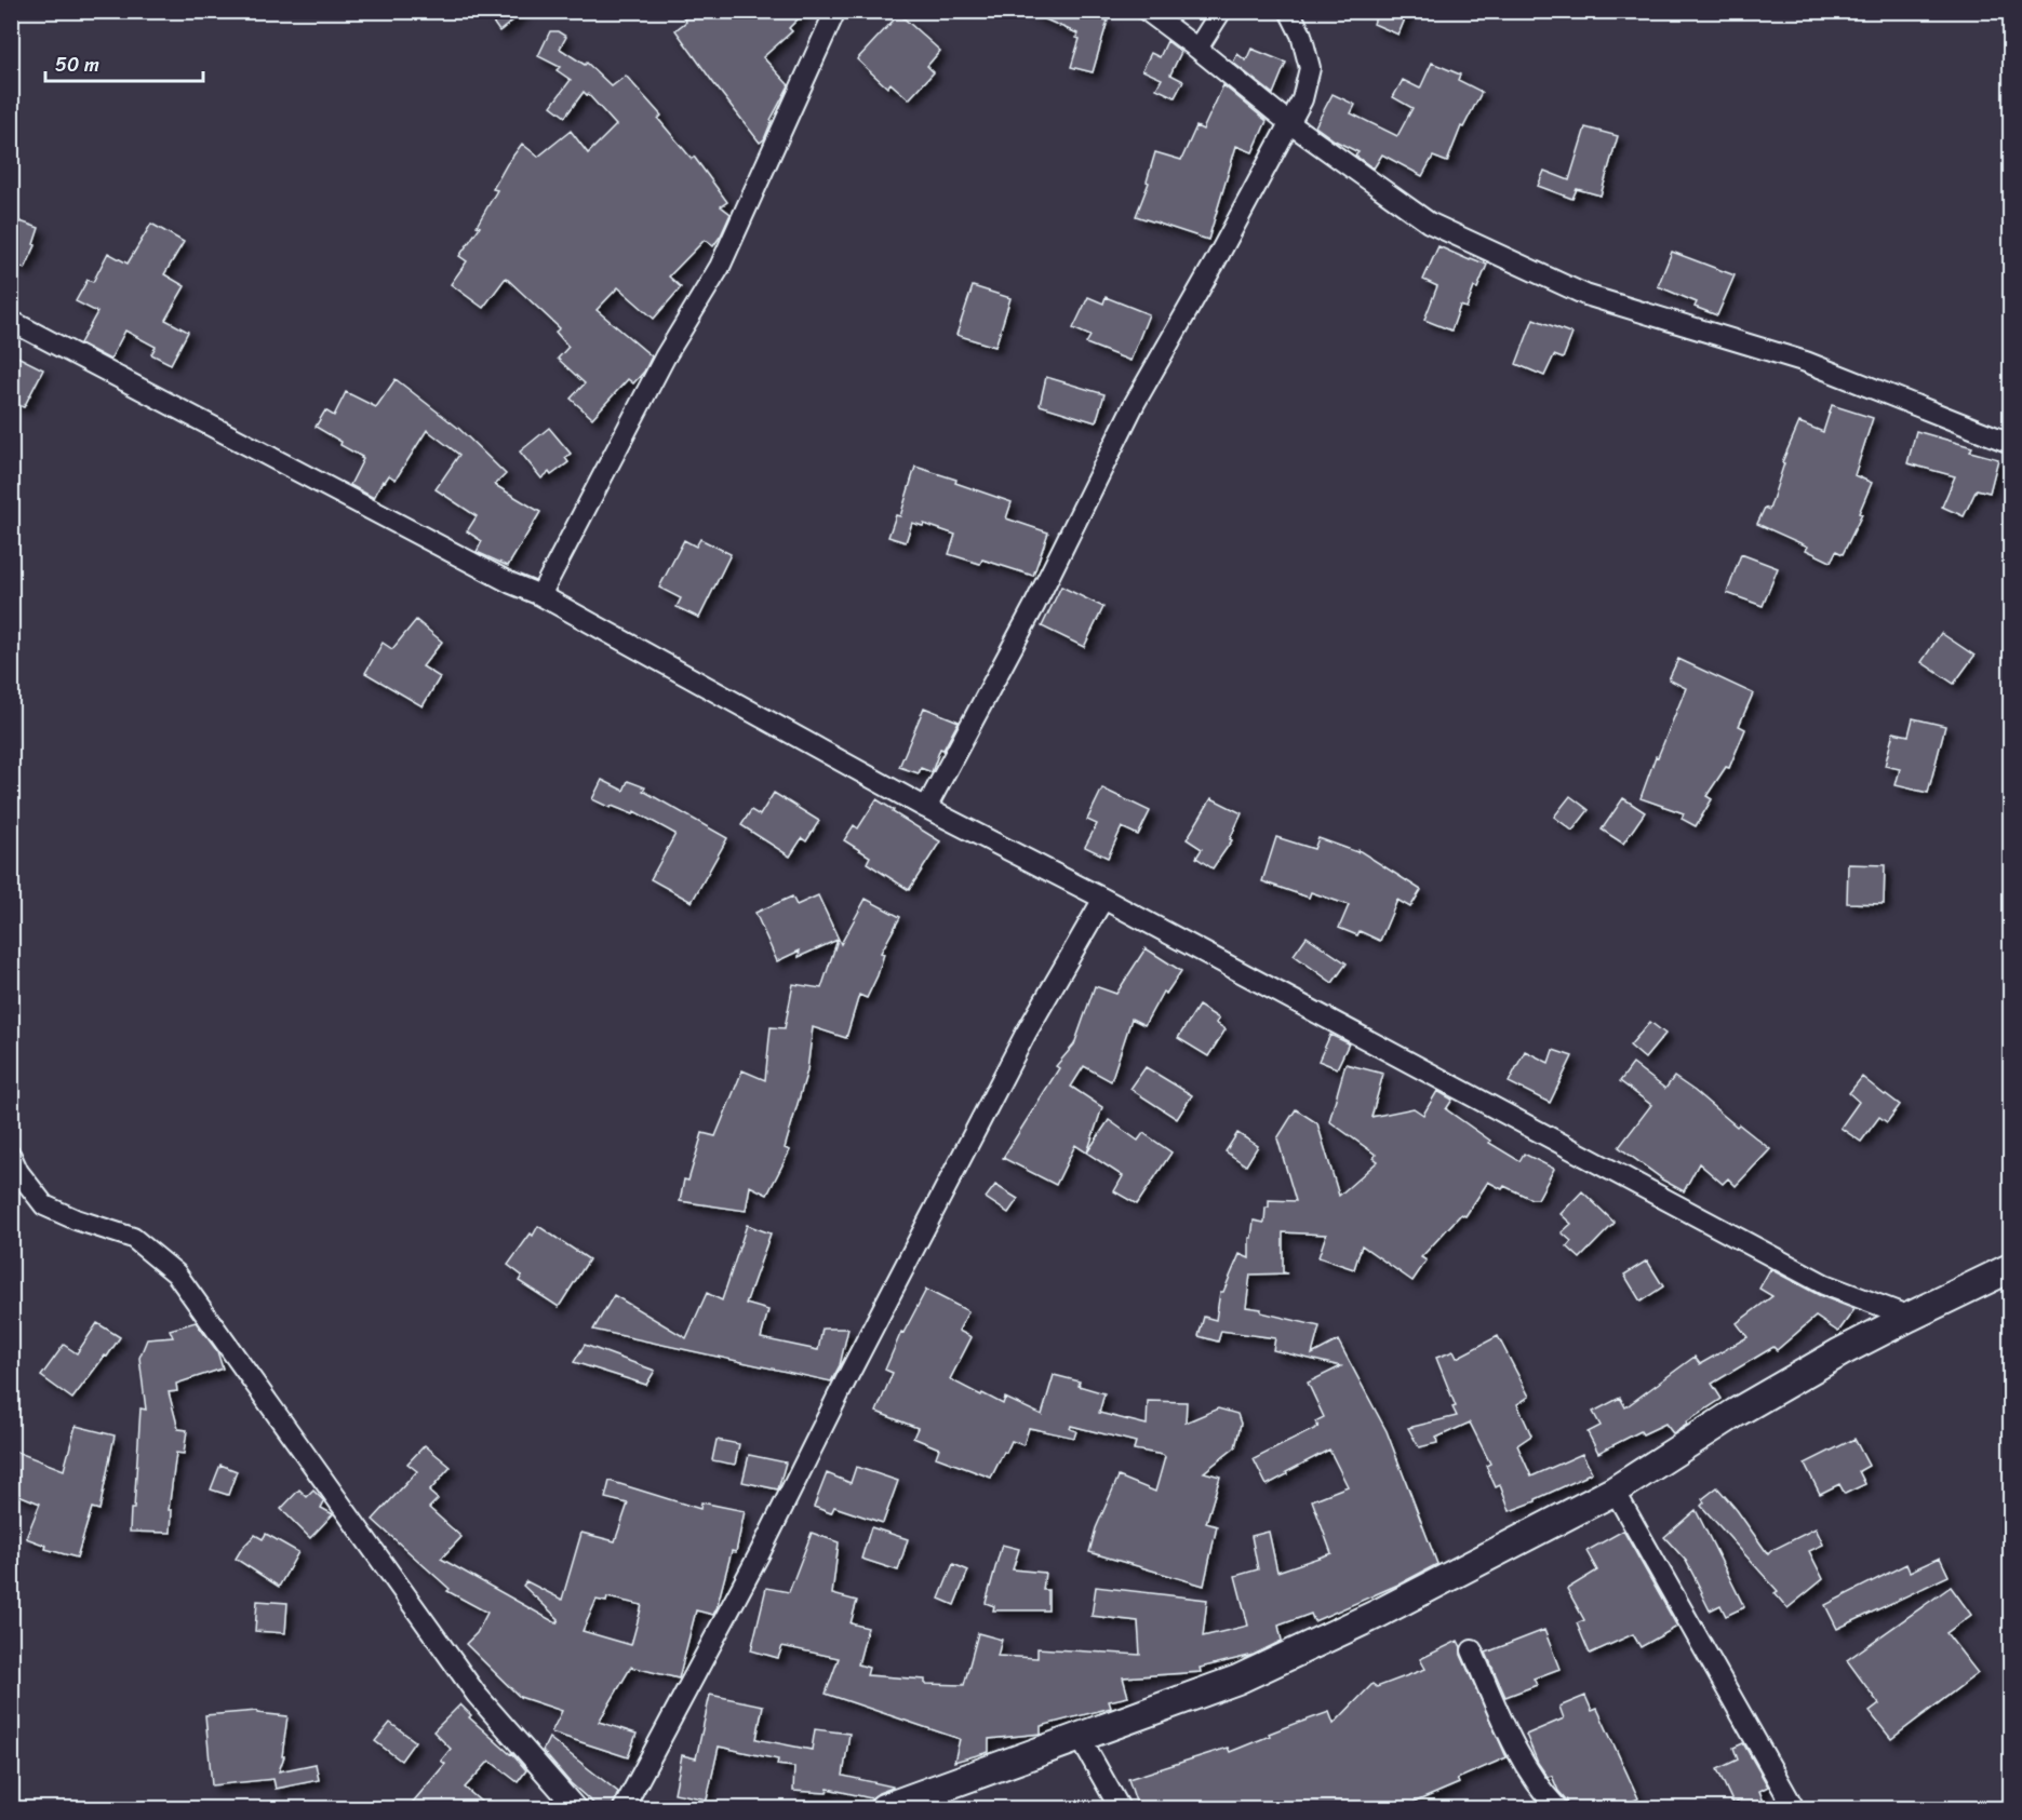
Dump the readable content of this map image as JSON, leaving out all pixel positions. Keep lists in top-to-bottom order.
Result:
{
  "scale_bar": "50 m"
}
